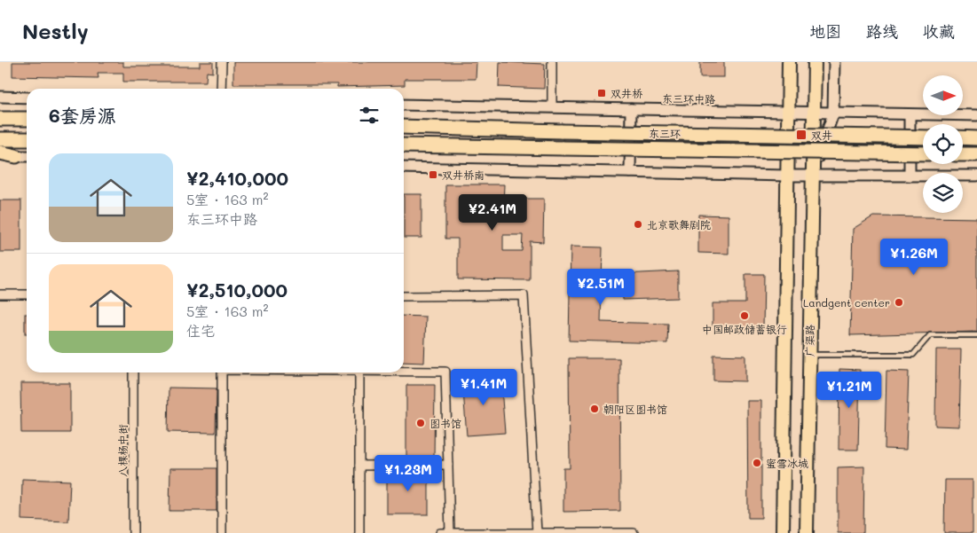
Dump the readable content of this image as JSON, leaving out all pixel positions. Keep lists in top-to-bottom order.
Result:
{
  "streets": {
    "highway": ["东三环"],
    "main road": ["广渠路"],
    "street": ["东三环中路", "八棵杨中街"]
  },
  "crossings": [
    ["东三环中路", "广渠路"]
  ],
  "places": {
    "transit": ["双井桥", "双井", "双井桥南"],
    "other": [
      "北京歌舞剧院",
      "Landgent center",
      "中国邮政储蓄银行",
      "朝阳区图书馆",
      "图书馆",
      "蜜雪冰城"
    ]
  },
  "north": "right",
  "page": {
    "header": "Nestly",
    "nav": ["地图", "路线", "收藏"],
    "heading": "6套房源",
    "list": [
      {
        "name": "¥2,410,000",
        "note": "5室 · 163 m² · 东三环中路"
      },
      {
        "name": "¥2,510,000",
        "note": "5室 · 163 m² · 住宅"
      }
    ],
    "price": [
      "¥2.41M",
      "¥1.26M",
      "¥2.51M",
      "¥1.41M",
      "¥1.21M",
      "¥1.23M"
    ]
  }
}
